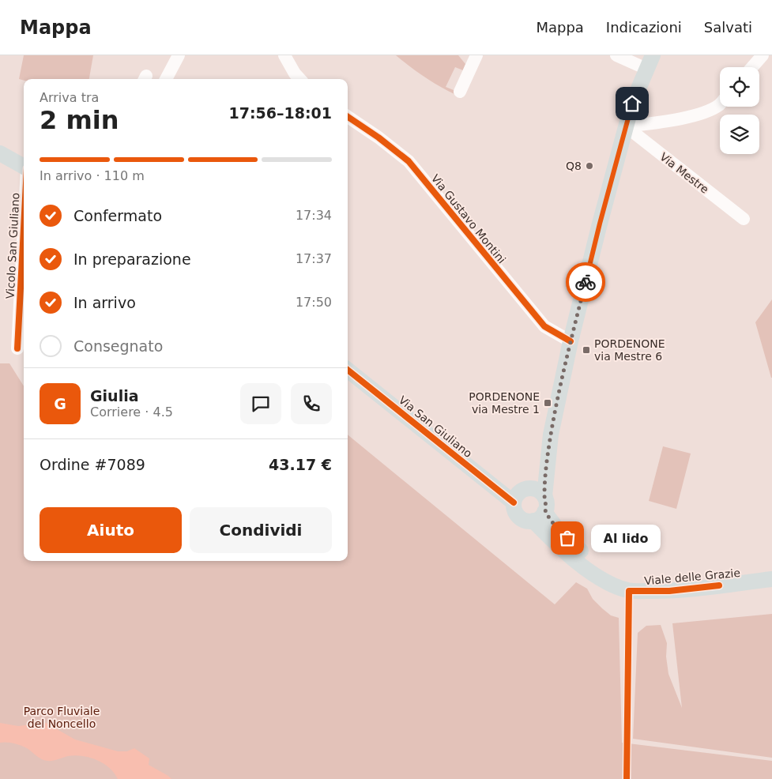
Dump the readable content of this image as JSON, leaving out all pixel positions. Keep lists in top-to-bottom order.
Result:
{
  "streets": {
    "main road": ["Via San Giuliano", "Viale delle Grazie"],
    "street": ["Via Mestre", "Via Gustavo Montini", "Vicolo San Giuliano"]
  },
  "crossings": [
    ["Via San Giuliano", "Viale delle Grazie"]
  ],
  "parks": ["Parco Fluviale del Noncello"],
  "places": {
    "other": ["Q8", "Al lido"],
    "transit": ["PORDENONE via Mestre 6", "PORDENONE via Mestre 1"]
  },
  "page": {
    "header": "Mappa",
    "nav": ["Mappa", "Indicazioni", "Salvati"],
    "heading": ["2 min", "Arriva tra", "17:56–18:01"],
    "panel": [
      "Giulia",
      "Corriere · 4.5",
      "Ordine #7089",
      "43.17 €"
    ],
    "bar": "In arrivo · 110 m",
    "list": [
      ["Confermato", "17:34"],
      ["In preparazione", "17:37"],
      ["In arrivo", "17:50"],
      "Consegnato"
    ],
    "round": "G",
    "buttons": ["Aiuto", "Condividi"],
    "bubble": "Al lido"
  }
}
